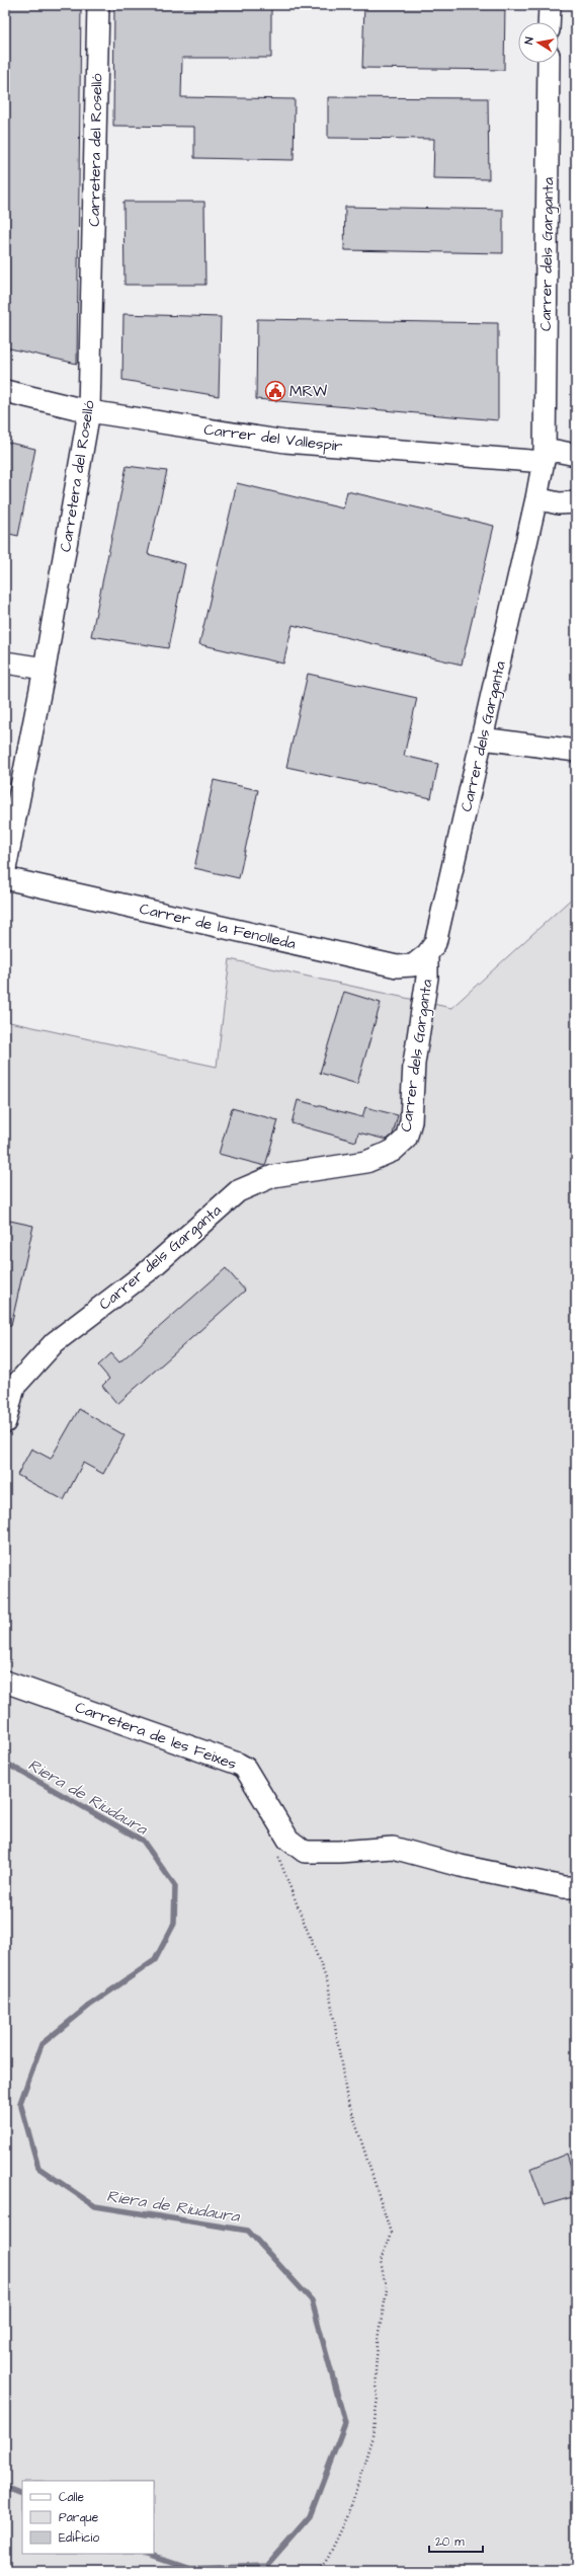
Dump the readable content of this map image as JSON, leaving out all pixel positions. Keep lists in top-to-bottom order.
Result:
{
  "streets": {
    "street": [
      "Carretera del Roselló",
      "Carrer dels Garganta",
      "Carrer del Vallespir",
      "Carrer de la Fenolleda",
      "Carretera de les Feixes"
    ]
  },
  "crossings": [
    ["Carretera del Roselló", "Carrer del Vallespir"],
    ["Carrer dels Garganta", "Carrer del Vallespir"],
    ["Carrer dels Garganta", "Carrer de la Fenolleda"]
  ],
  "water": ["Riera de Riudaura"],
  "places": {
    "public building": ["MRW"]
  },
  "legend": ["Calle", "Parque", "Edificio"],
  "scale_bar": "20 m",
  "north": "left"
}
